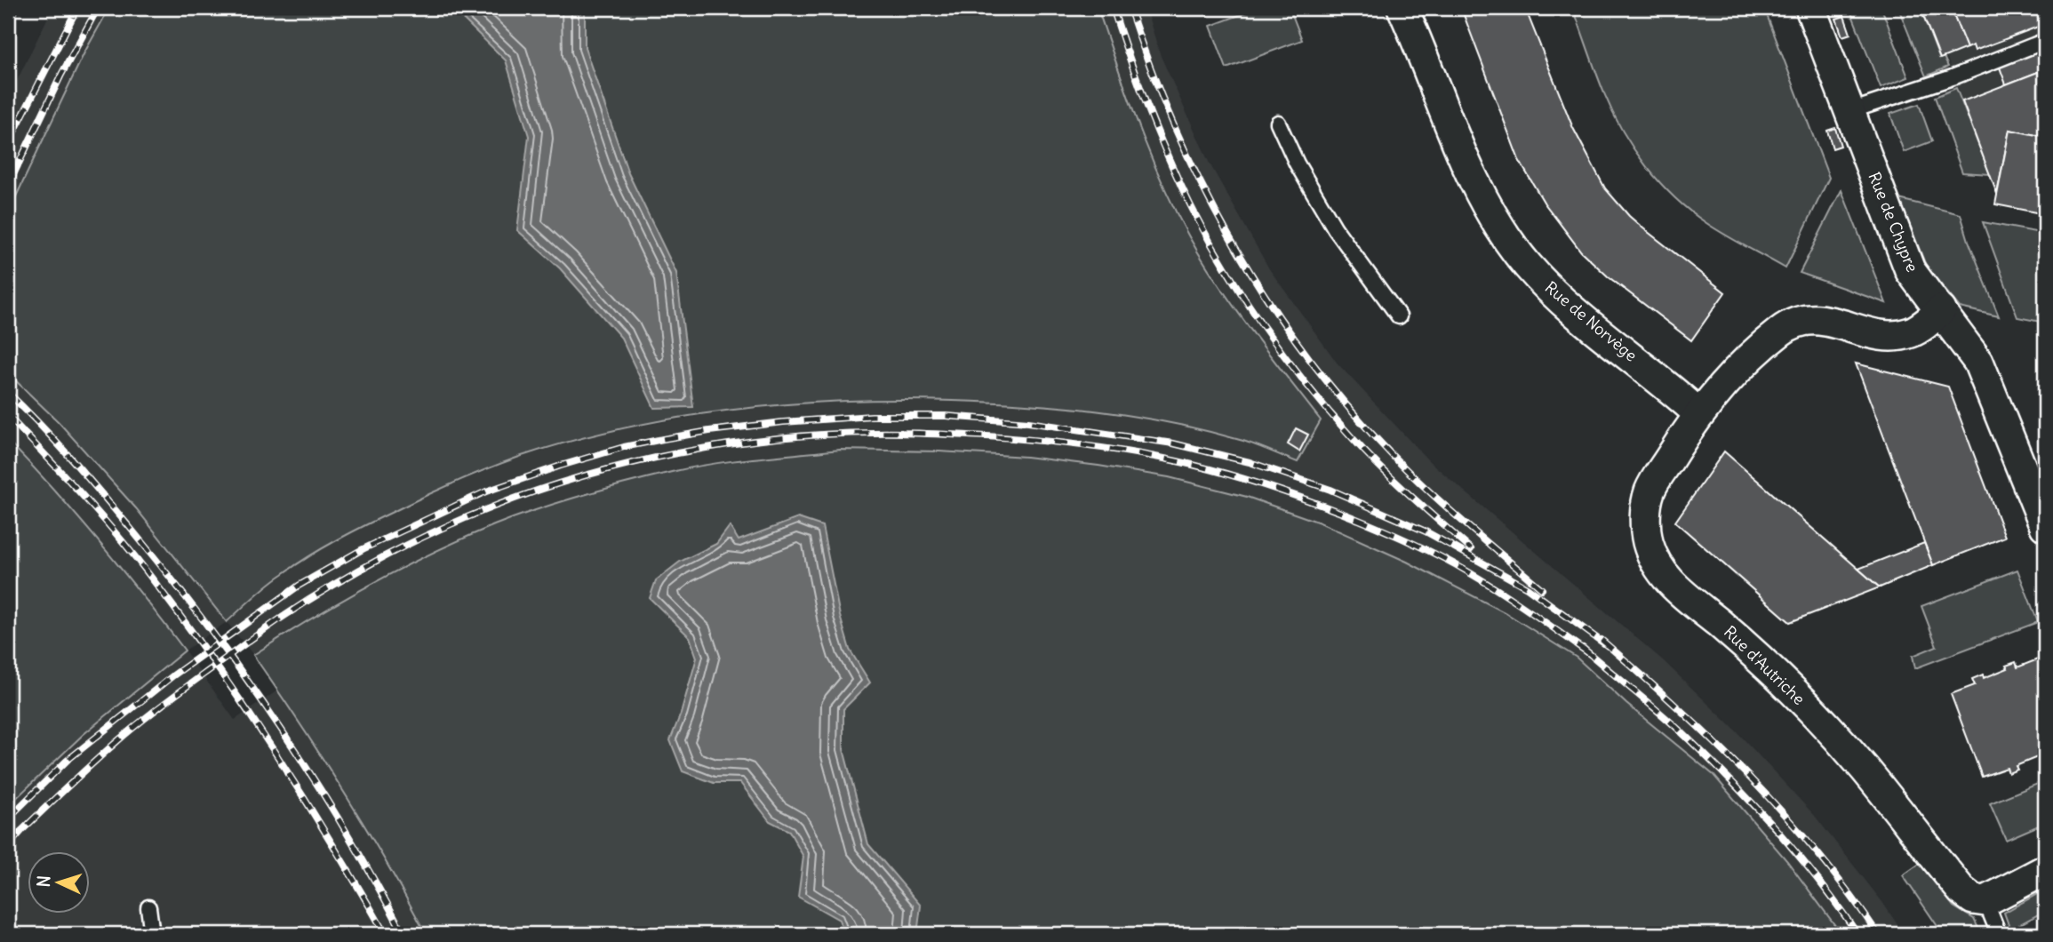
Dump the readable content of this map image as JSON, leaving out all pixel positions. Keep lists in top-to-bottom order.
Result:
{
  "streets": {
    "street": ["Rue de Chypre", "Rue de Norvège", "Rue d'Autriche"]
  },
  "crossings": [
    ["Rue de Norvège", "Rue d'Autriche"]
  ],
  "north": "left"
}
